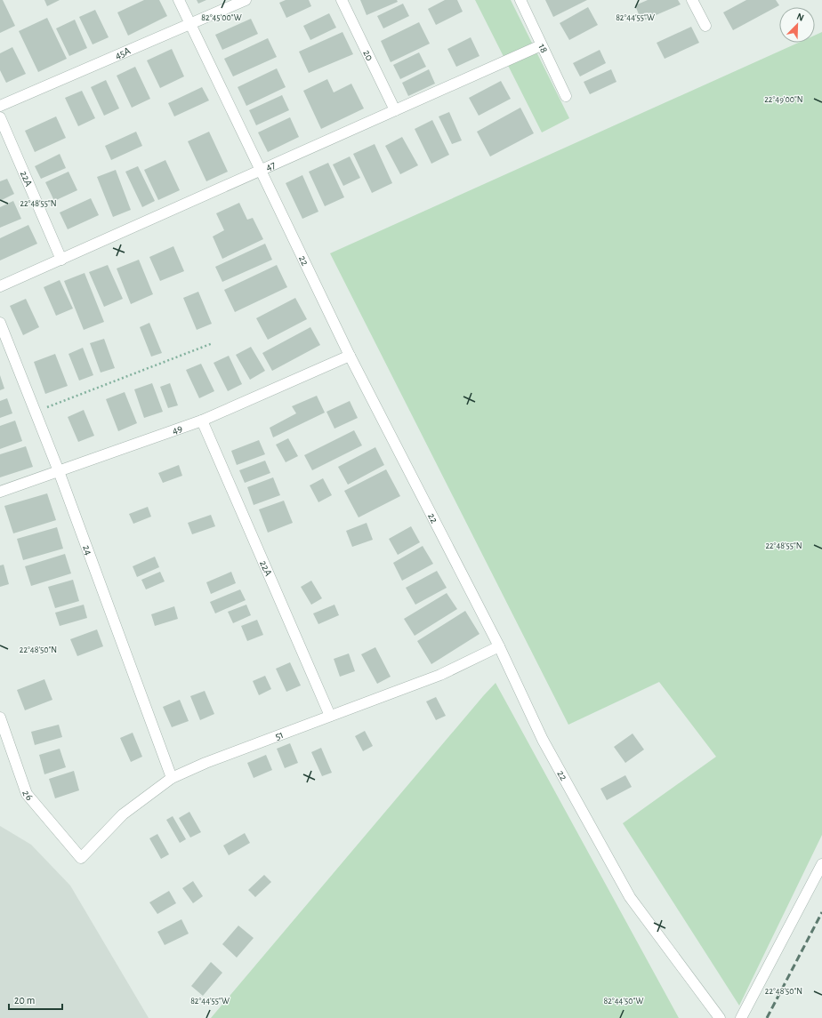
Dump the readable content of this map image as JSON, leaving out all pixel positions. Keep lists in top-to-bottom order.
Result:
{
  "streets": {
    "street": [
      "18",
      "45A",
      "20",
      "47",
      "22A",
      "22",
      "49",
      "24",
      "51",
      "26"
    ]
  },
  "crossings": [
    ["18", "47"],
    ["45A", "22"],
    ["20", "47"],
    ["47", "22A"],
    ["47", "22"],
    ["22A", "49"],
    ["22A", "51"],
    ["22", "49"],
    ["22", "51"],
    ["49", "24"],
    ["24", "51"],
    ["51", "26"]
  ],
  "scale_bar": "20 m",
  "north": "top right",
  "coordinates": [
    "82°45'00\"W",
    "82°44'55\"W",
    "22°49'00\"N",
    "22°48'55\"N",
    "22°48'50\"N",
    "82°44'50\"W"
  ]
}
